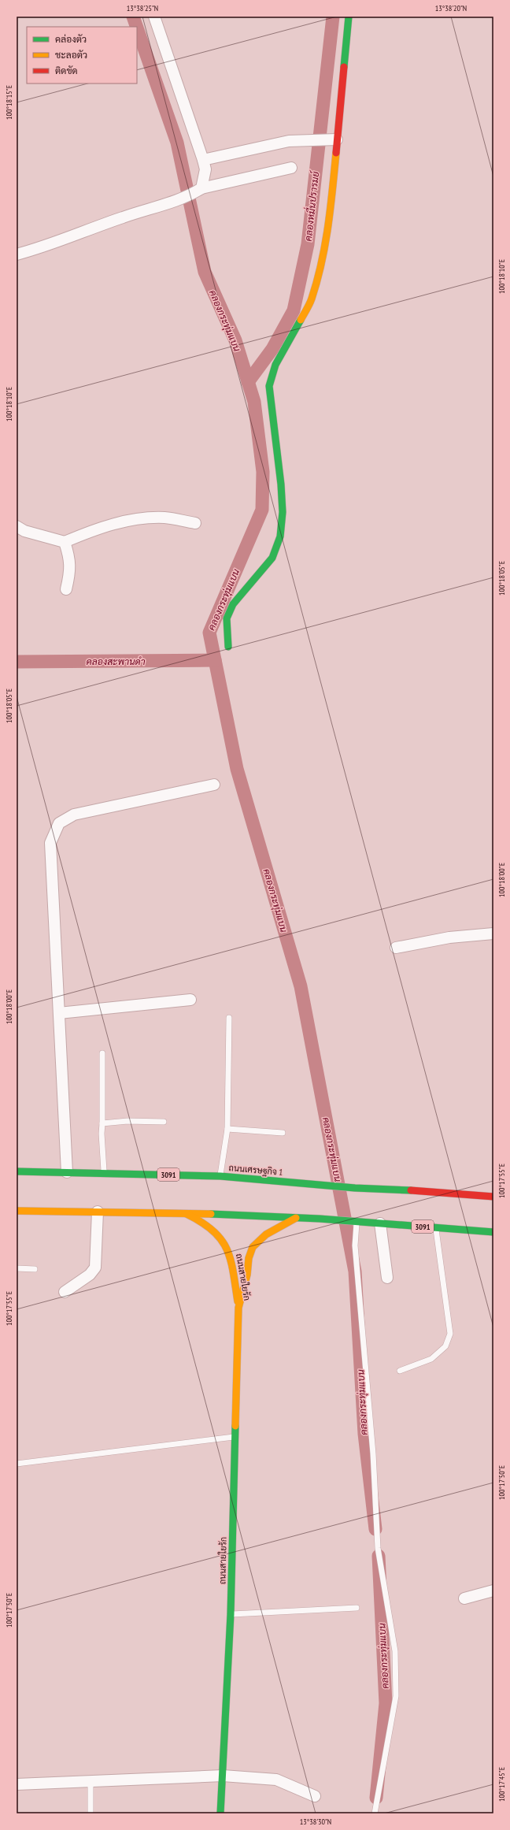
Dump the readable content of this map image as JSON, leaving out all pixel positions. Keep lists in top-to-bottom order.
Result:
{
  "streets": {
    "street": ["ถนนเศรษฐกิจ 1", "3091", "ถนนสายใยรัก"]
  },
  "crossings": [
    ["3091", "ถนนสายใยรัก"]
  ],
  "water": ["คลองหมื่นปรารมย์", "คลองกระทุ่มแบน", "คลองสะพานดำ"],
  "legend": ["คล่องตัว", "ชะลอตัว", "ติดขัด"],
  "coordinates": [
    "13°38'25\"N",
    "13°38'20\"N",
    "100°18'15\"E",
    "100°18'10\"E",
    "100°18'05\"E",
    "100°18'00\"E",
    "100°17'55\"E",
    "100°17'50\"E",
    "100°17'45\"E",
    "13°38'30\"N"
  ]
}
